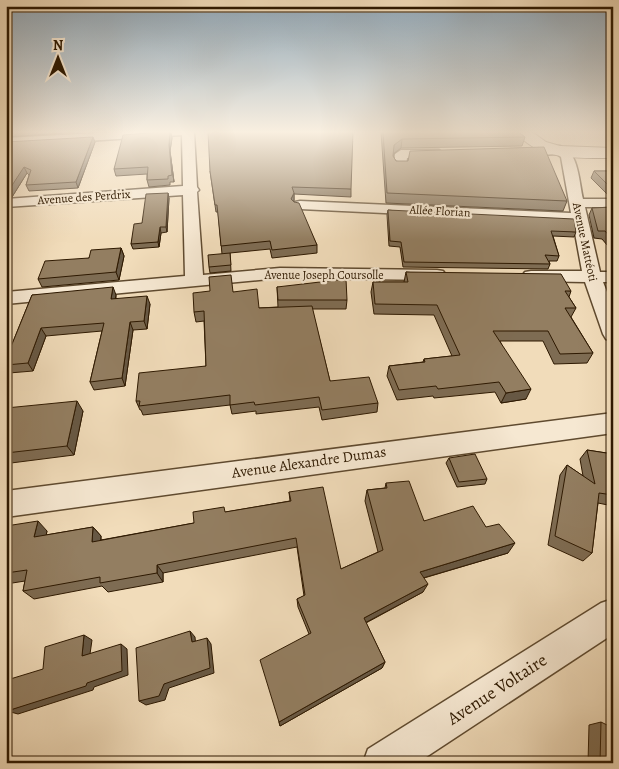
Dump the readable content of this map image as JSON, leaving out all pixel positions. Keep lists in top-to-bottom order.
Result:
{
  "streets": {
    "street": [
      "Avenue des Perdrix",
      "Allée Florian",
      "Avenue Mattéoti",
      "Avenue Joseph Coursolle",
      "Avenue Alexandre Dumas",
      "Avenue Voltaire"
    ]
  },
  "crossings": [
    ["Allée Florian", "Avenue Mattéoti"]
  ],
  "north": "top"
}
